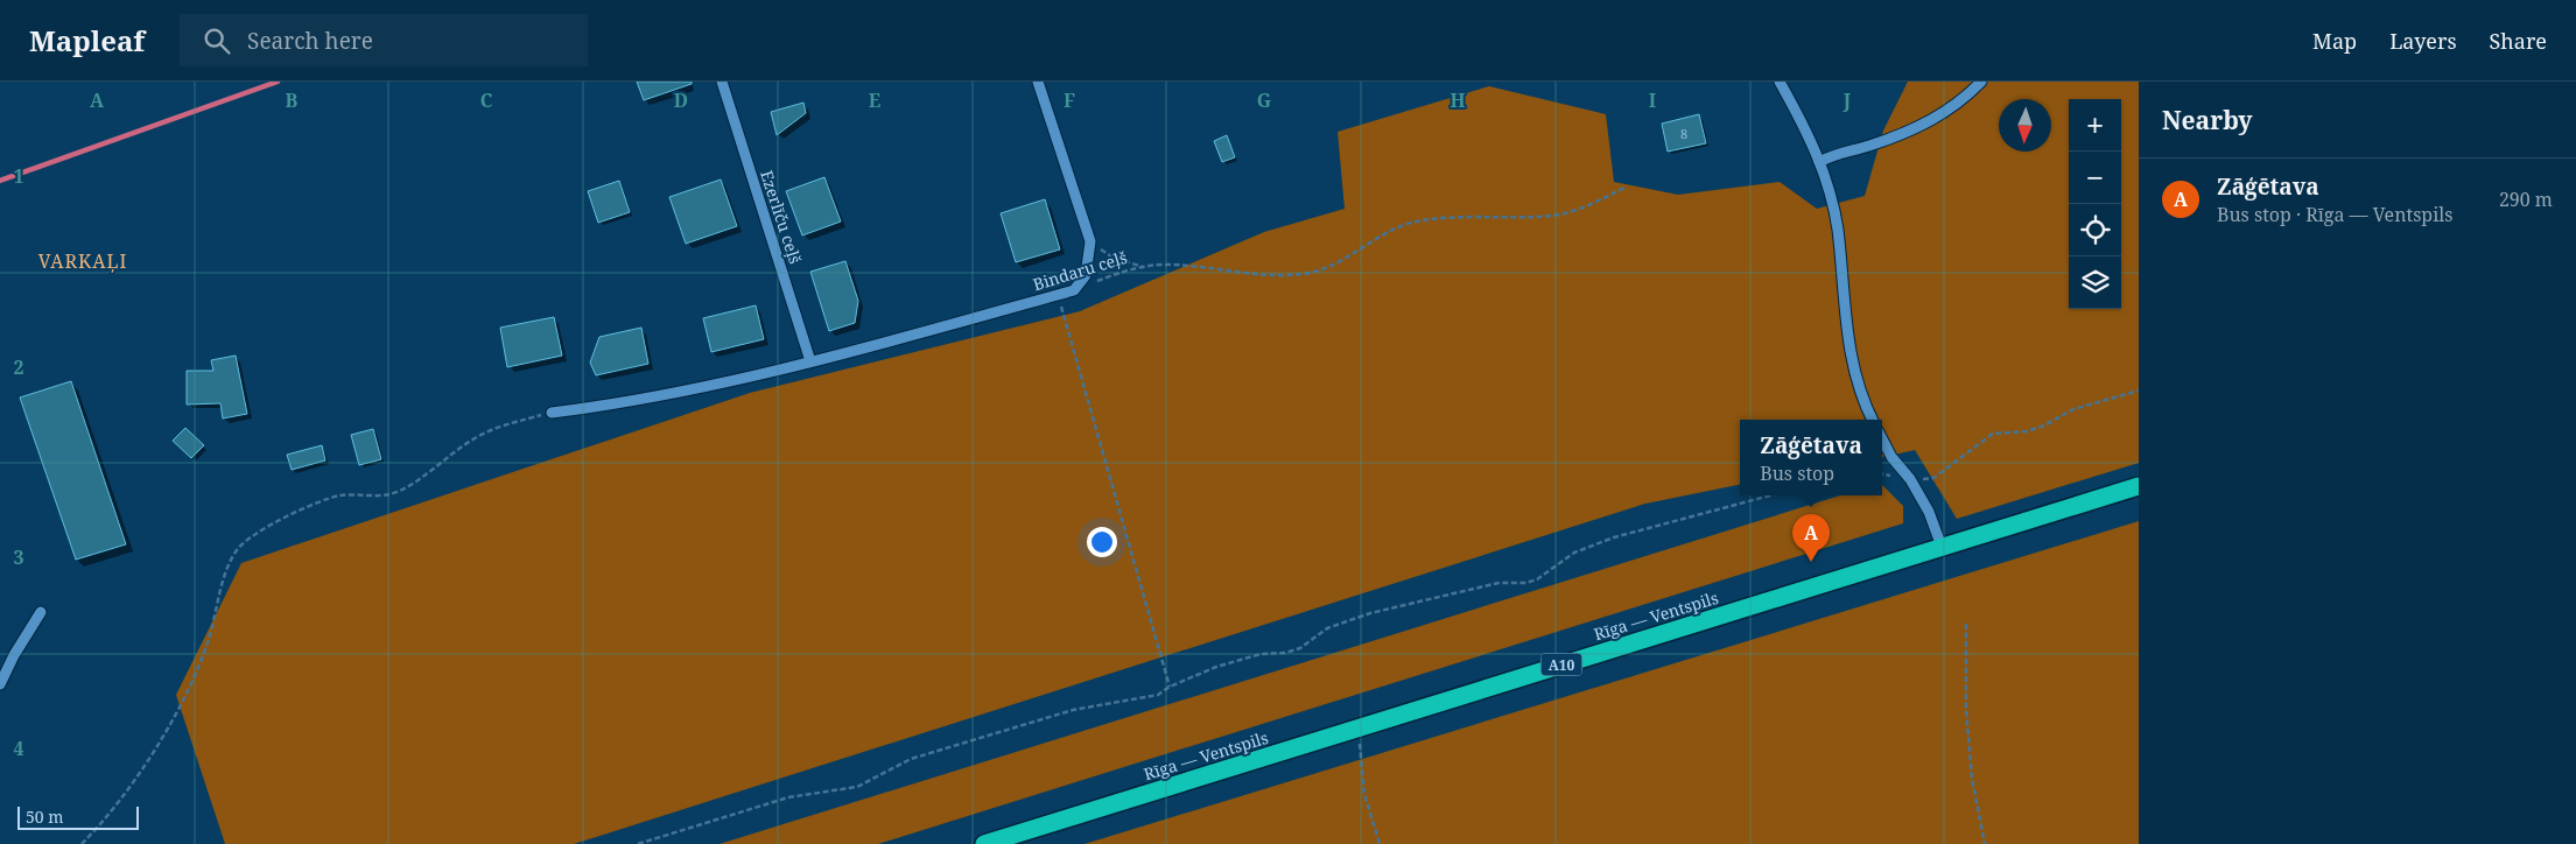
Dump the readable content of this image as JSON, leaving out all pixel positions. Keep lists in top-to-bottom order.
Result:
{
  "streets": {
    "highway": ["Rīga — Ventspils", "A10"],
    "street": ["Ezerlīču ceļš", "Bindaru ceļš"]
  },
  "crossings": [
    ["Ezerlīču ceļš", "Bindaru ceļš"]
  ],
  "districts": ["VARKAĻI"],
  "house_numbers": ["8"],
  "scale_bar": "50 m",
  "north": "bottom",
  "page": {
    "header": "Mapleaf",
    "search": "Search here",
    "nav": ["Map", "Layers", "Share"],
    "heading": "Nearby",
    "map_buttons": ["+", "−"],
    "list": [
      {
        "mark": "A",
        "name": "Zāģētava",
        "note": "Bus stop · Rīga — Ventspils",
        "value": "290 m"
      }
    ],
    "popup": ["Zāģētava", "Bus stop"],
    "pins": "A",
    "scale": "50 m"
  },
  "grid": {
    "columns": [
      "A",
      "B",
      "C",
      "D",
      "E",
      "F",
      "G",
      "H",
      "I",
      "J"
    ],
    "rows": [
      "1",
      "2",
      "3",
      "4"
    ]
  }
}
